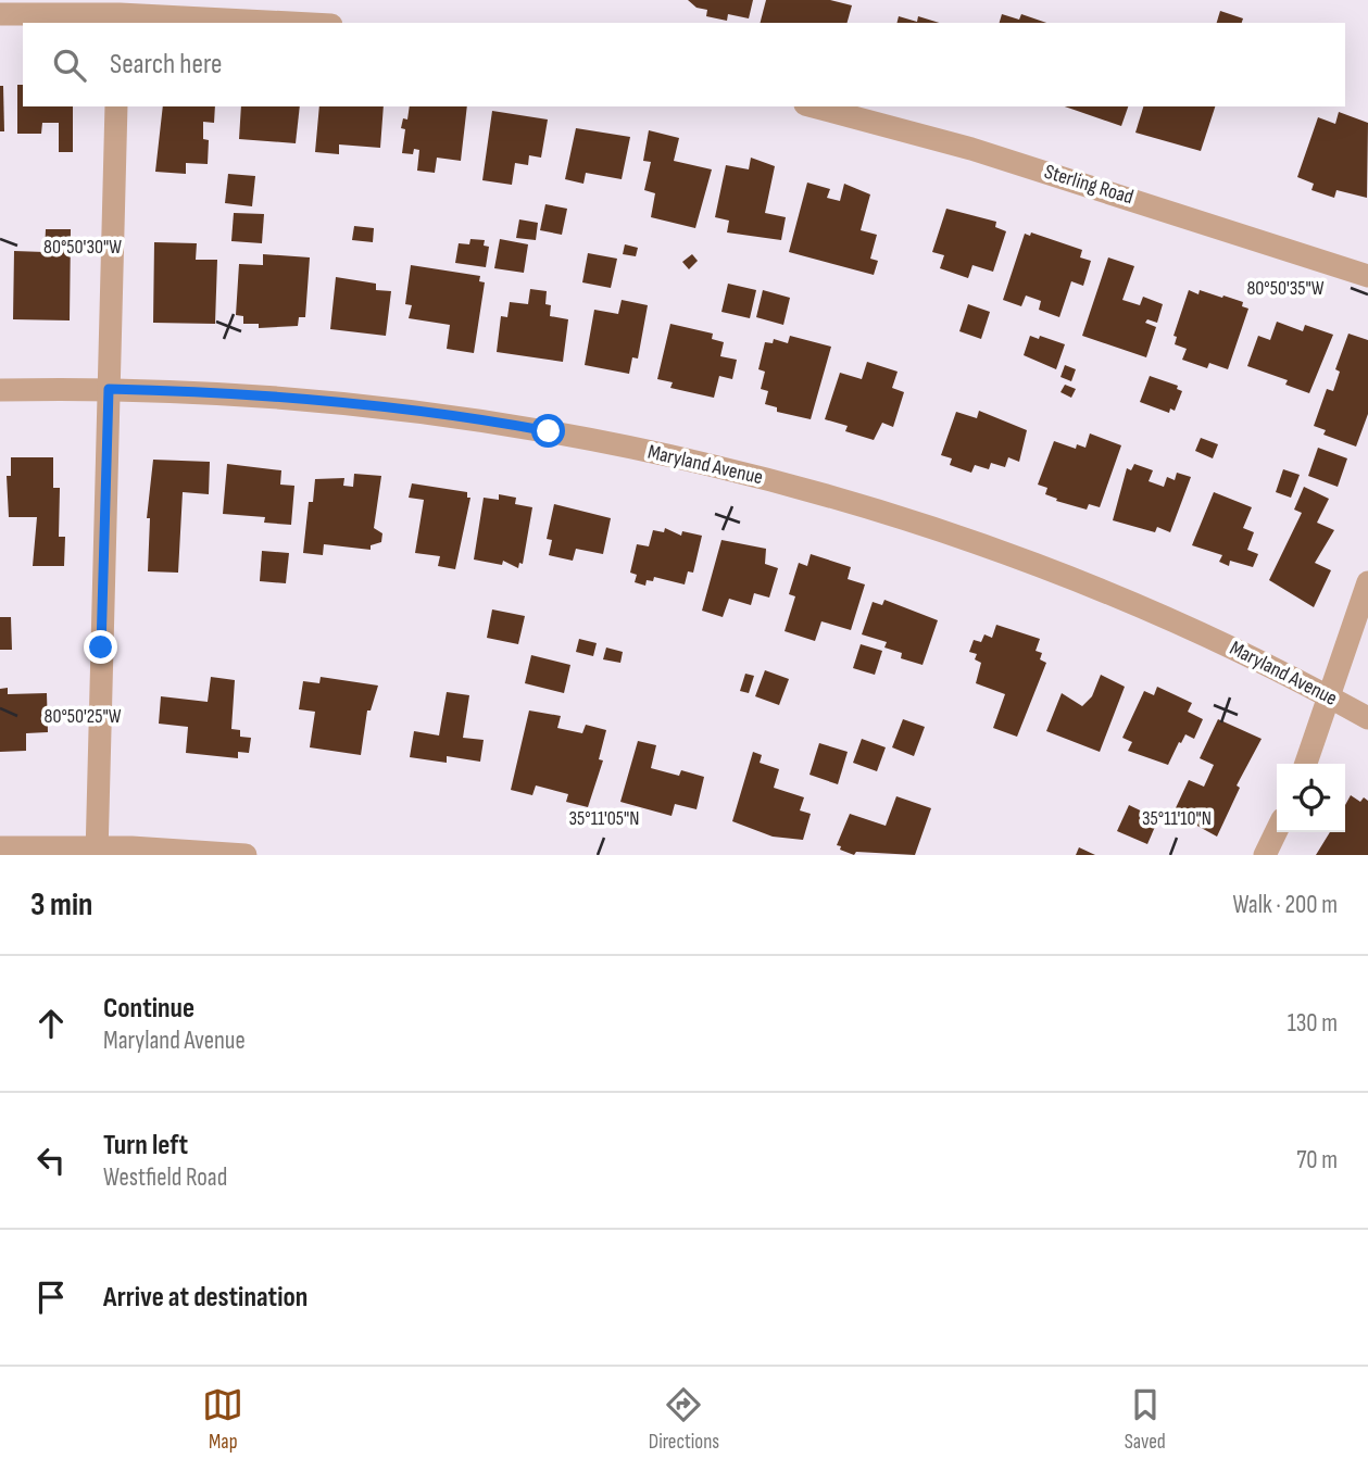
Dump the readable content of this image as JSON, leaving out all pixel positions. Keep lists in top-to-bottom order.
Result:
{
  "streets": {
    "street": ["Sterling Road", "Maryland Avenue"]
  },
  "page": {
    "search": "Search here",
    "heading": ["3 min", "Walk · 200 m"],
    "list": [
      ["Continue", "Maryland Avenue", "130 m"],
      ["Turn left", "Westfield Road", "70 m"],
      "Arrive at destination"
    ],
    "nav": ["Map", "Directions", "Saved"]
  },
  "coordinates": [
    "80°50'30\"W",
    "80°50'35\"W",
    "80°50'25\"W",
    "35°11'05\"N",
    "35°11'10\"N"
  ]
}
